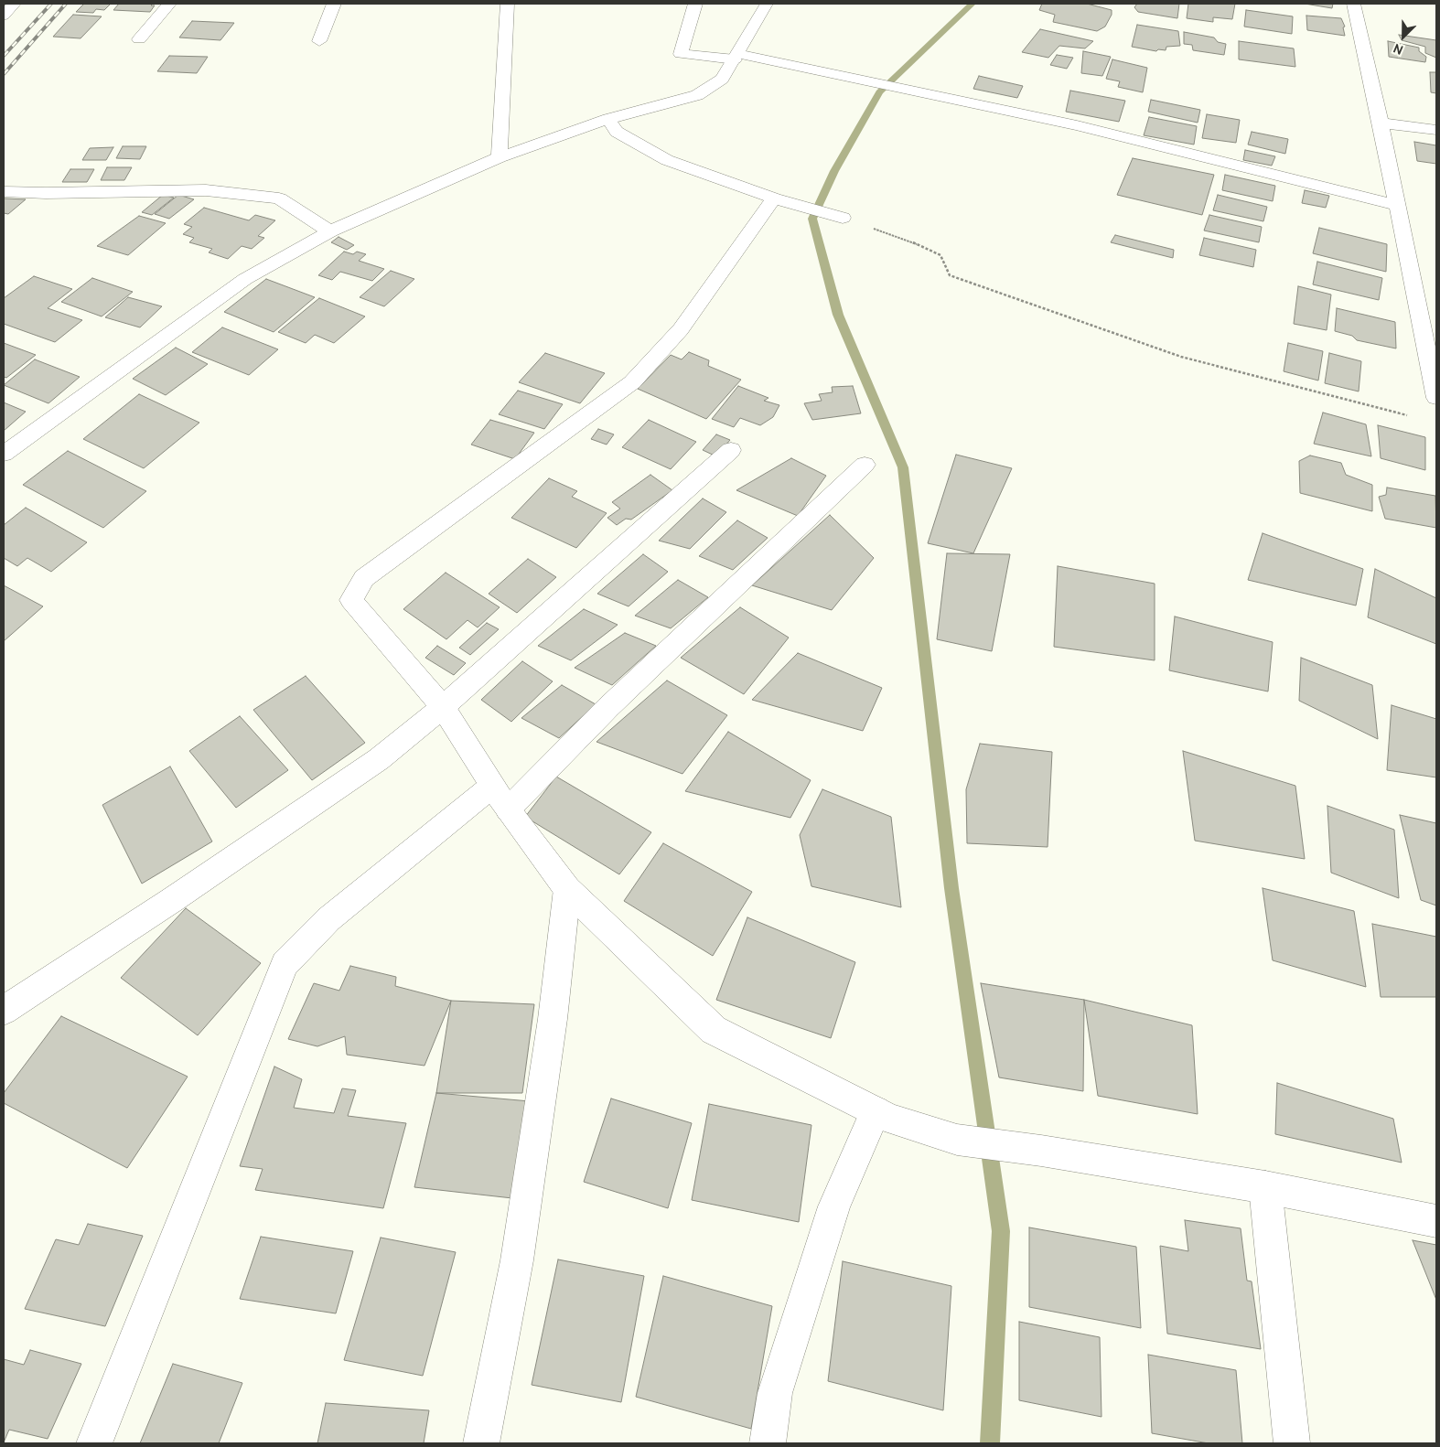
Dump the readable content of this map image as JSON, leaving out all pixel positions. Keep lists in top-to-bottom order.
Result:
{
  "north": "bottom left"
}
